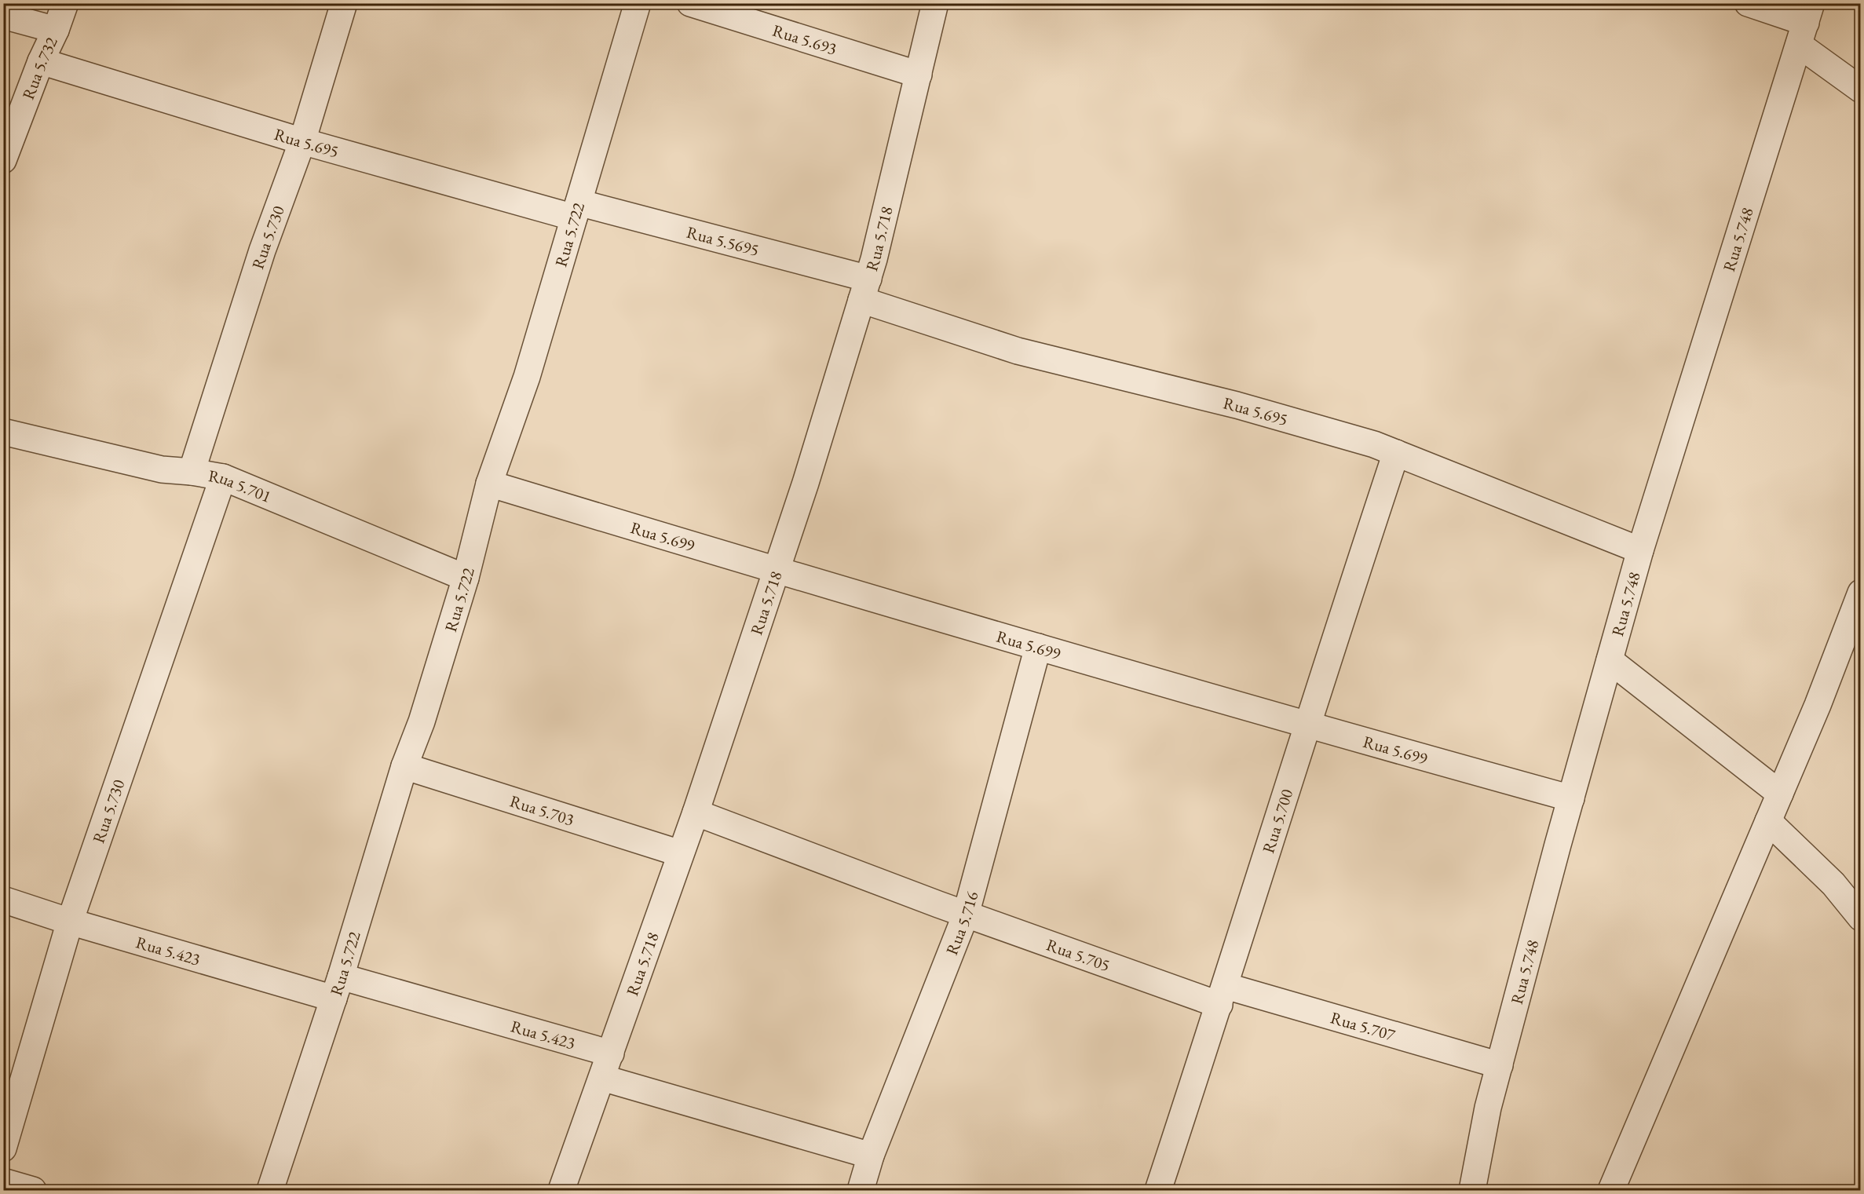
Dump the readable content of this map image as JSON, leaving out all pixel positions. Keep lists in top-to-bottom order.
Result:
{
  "streets": {
    "street": [
      "Rua 5.693",
      "Rua 5.732",
      "Rua 5.695",
      "Rua 5.722",
      "Rua 5.730",
      "Rua 5.718",
      "Rua 5.748",
      "Rua 5.5695",
      "Rua 5.701",
      "Rua 5.699",
      "Rua 5.703",
      "Rua 5.700",
      "Rua 5.716",
      "Rua 5.423",
      "Rua 5.705",
      "Rua 5.707"
    ]
  },
  "crossings": [
    ["Rua 5.693", "Rua 5.718"],
    ["Rua 5.732", "Rua 5.695"],
    ["Rua 5.695", "Rua 5.722"],
    ["Rua 5.695", "Rua 5.730"],
    ["Rua 5.695", "Rua 5.718"],
    ["Rua 5.695", "Rua 5.748"],
    ["Rua 5.695", "Rua 5.5695"],
    ["Rua 5.695", "Rua 5.700"],
    ["Rua 5.722", "Rua 5.5695"],
    ["Rua 5.722", "Rua 5.701"],
    ["Rua 5.722", "Rua 5.699"],
    ["Rua 5.722", "Rua 5.703"],
    ["Rua 5.722", "Rua 5.423"],
    ["Rua 5.730", "Rua 5.701"],
    ["Rua 5.730", "Rua 5.423"],
    ["Rua 5.718", "Rua 5.5695"],
    ["Rua 5.718", "Rua 5.699"],
    ["Rua 5.718", "Rua 5.703"],
    ["Rua 5.718", "Rua 5.423"],
    ["Rua 5.718", "Rua 5.705"],
    ["Rua 5.748", "Rua 5.699"],
    ["Rua 5.748", "Rua 5.707"],
    ["Rua 5.699", "Rua 5.700"],
    ["Rua 5.699", "Rua 5.716"],
    ["Rua 5.700", "Rua 5.705"],
    ["Rua 5.700", "Rua 5.707"],
    ["Rua 5.716", "Rua 5.705"],
    ["Rua 5.705", "Rua 5.707"]
  ]
}
